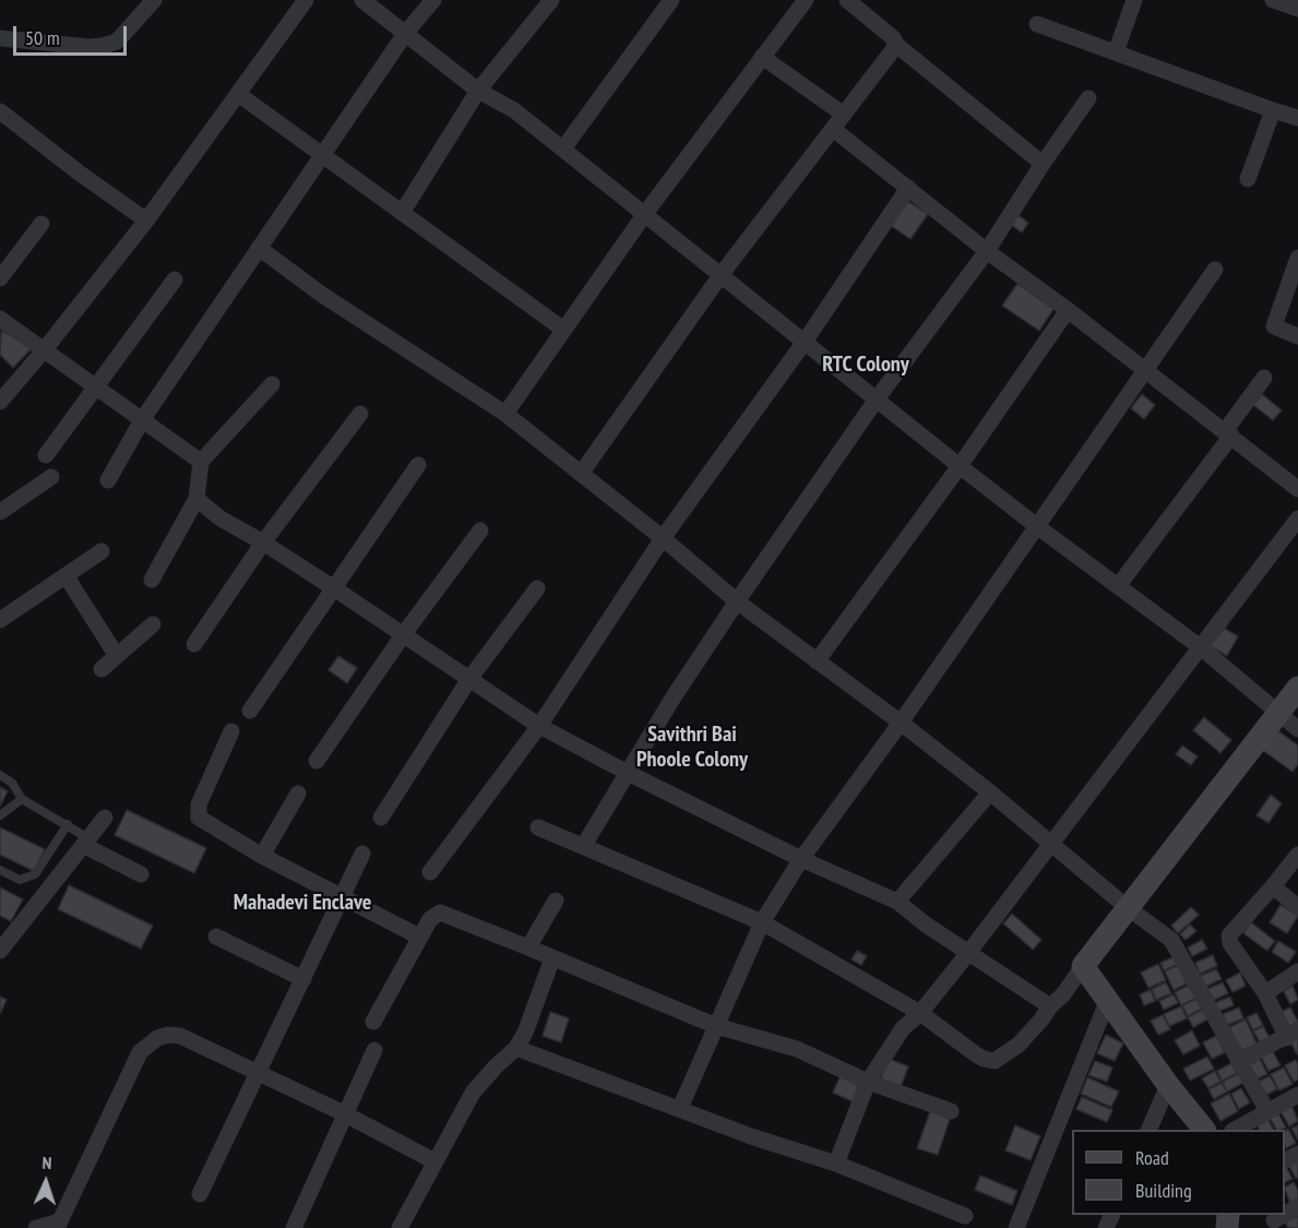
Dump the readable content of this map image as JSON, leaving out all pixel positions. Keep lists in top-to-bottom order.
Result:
{
  "districts": ["RTC Colony", "Savithri Bai Phoole Colony", "Mahadevi Enclave"],
  "legend": ["Road", "Building"],
  "scale_bar": "50 m",
  "north": "top"
}
